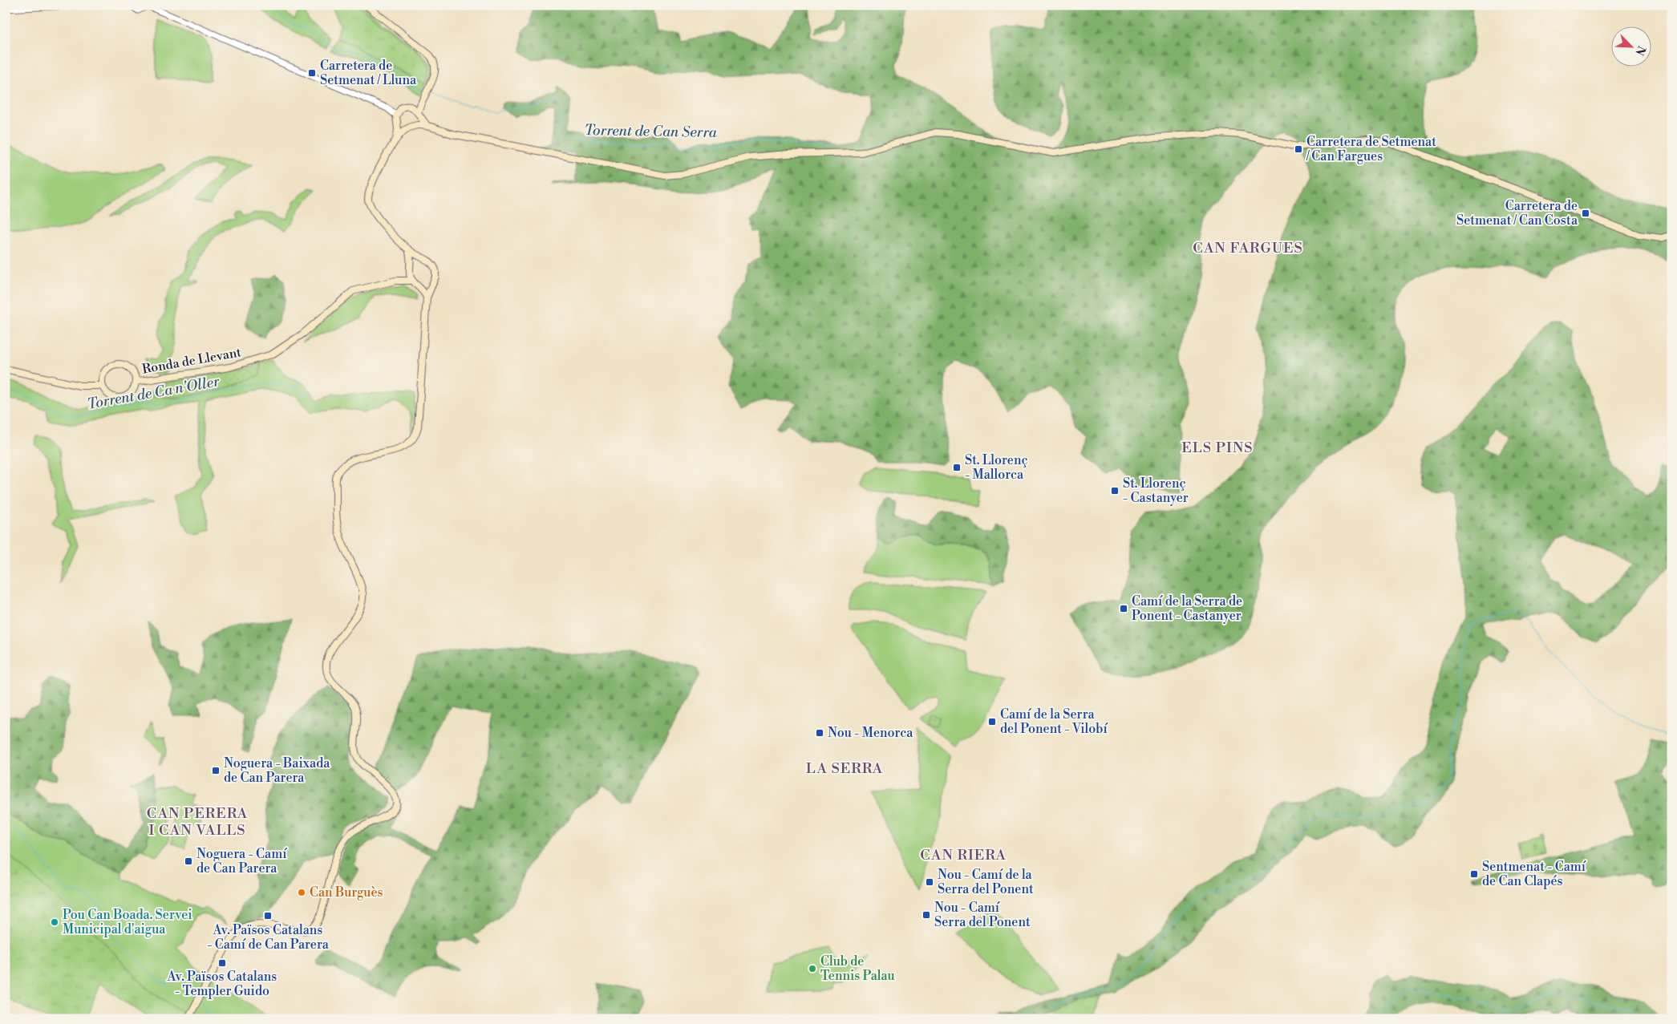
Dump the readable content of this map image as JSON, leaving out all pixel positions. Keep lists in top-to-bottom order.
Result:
{
  "streets": {
    "main road": ["Ronda de Llevant"]
  },
  "districts": [
    "CAN FARGUES",
    "ELS PINS",
    "LA SERRA",
    "CAN PERERA I CAN VALLS",
    "CAN RIERA"
  ],
  "water": ["Torrent de Can Serra", "Torrent de Ca n'Oller"],
  "places": {
    "transit": [
      "Carretera de Setmenat / Lluna",
      "Carretera de Setmenat / Can Fargues",
      "Carretera de Setmenat / Can Costa",
      "St. Llorenç - Mallorca",
      "St. Llorenç - Castanyer",
      "Camí de la Serra de Ponent - Castanyer",
      "Camí de la Serra del Ponent - Vilobí",
      "Nou - Menorca",
      "Noguera - Baixada de Can Parera",
      "Noguera - Camí de Can Parera",
      "Sentmenat - Camí de Can Clapés",
      "Nou - Camí de la Serra del Ponent",
      "Nou - Camí Serra del Ponent",
      "Av. Països Catalans - Camí de Can Parera",
      "Av. Països Catalans - Templer Guido"
    ],
    "other": ["Can Burguès", "Pou Can Boada. Servei Municipal d'aigua", "Club de Tennis Palau"]
  },
  "north": "bottom right"
}
